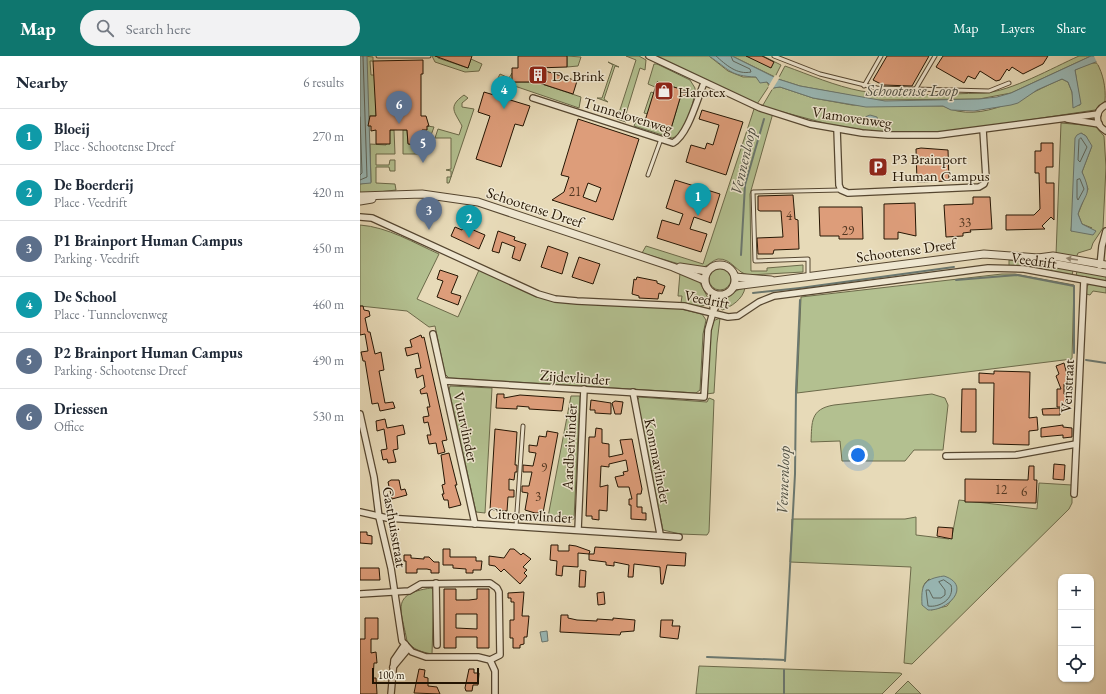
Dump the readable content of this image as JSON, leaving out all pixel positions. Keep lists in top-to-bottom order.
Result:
{
  "streets": {
    "street": [
      "Tunnelovenweg",
      "Vlamovenweg",
      "Schootense Dreef",
      "Veedrift",
      "Zijdevlinder",
      "Venstraat",
      "Vuurvlinder",
      "Aardbeivlinder",
      "Kommavlinder",
      "Citroenvlinder",
      "Gasthuisstraat"
    ]
  },
  "crossings": [
    ["Tunnelovenweg", "Vlamovenweg"],
    ["Veedrift", "Zijdevlinder"],
    ["Veedrift", "Venstraat"],
    ["Zijdevlinder", "Vuurvlinder"],
    ["Zijdevlinder", "Aardbeivlinder"],
    ["Zijdevlinder", "Kommavlinder"],
    ["Vuurvlinder", "Citroenvlinder"],
    ["Aardbeivlinder", "Citroenvlinder"],
    ["Kommavlinder", "Citroenvlinder"],
    ["Citroenvlinder", "Gasthuisstraat"]
  ],
  "water": ["Schootense Loop", "Vennenloop"],
  "places": {
    "building": ["De Brink"],
    "shop": ["Harotex"],
    "parking": ["P3 Brainport Human Campus"]
  },
  "house_numbers": [
    "21",
    "4",
    "33",
    "29",
    "9",
    "12",
    "6",
    "3"
  ],
  "scale_bar": "100 m",
  "page": {
    "header": "Map",
    "search": "Search here",
    "nav": ["Map", "Layers", "Share"],
    "heading": ["Nearby", "6 results"],
    "pins": [
      "4",
      "6",
      "5",
      "1",
      "3",
      "2"
    ],
    "list": [
      {
        "mark": "1",
        "name": "Bloeij",
        "note": "Place · Schootense Dreef",
        "value": "270 m"
      },
      {
        "mark": "2",
        "name": "De Boerderij",
        "note": "Place · Veedrift",
        "value": "420 m"
      },
      {
        "mark": "3",
        "name": "P1 Brainport Human Campus",
        "note": "Parking · Veedrift",
        "value": "450 m"
      },
      {
        "mark": "4",
        "name": "De School",
        "note": "Place · Tunnelovenweg",
        "value": "460 m"
      },
      {
        "mark": "5",
        "name": "P2 Brainport Human Campus",
        "note": "Parking · Schootense Dreef",
        "value": "490 m"
      },
      {
        "mark": "6",
        "name": "Driessen",
        "note": "Office",
        "value": "530 m"
      }
    ],
    "map_buttons": ["+", "−"],
    "scale": "100 m"
  }
}
